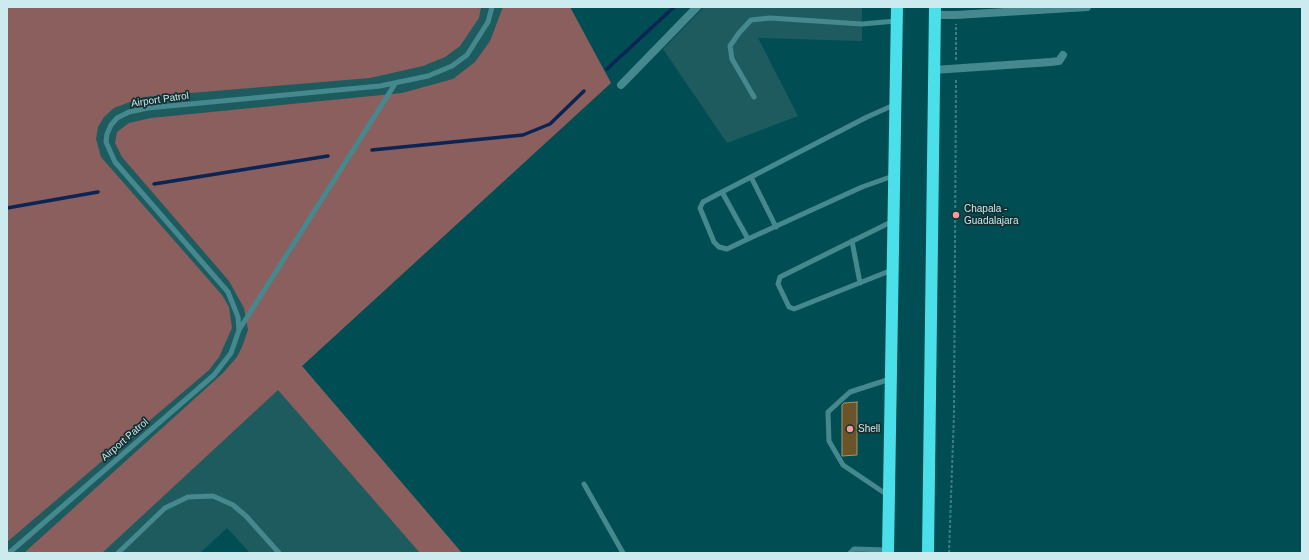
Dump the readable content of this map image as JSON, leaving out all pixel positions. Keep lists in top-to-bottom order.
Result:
{
  "streets": {
    "lane": ["Airport Patrol"]
  },
  "places": ["Chapala - Guadalajara", "Shell"]
}
